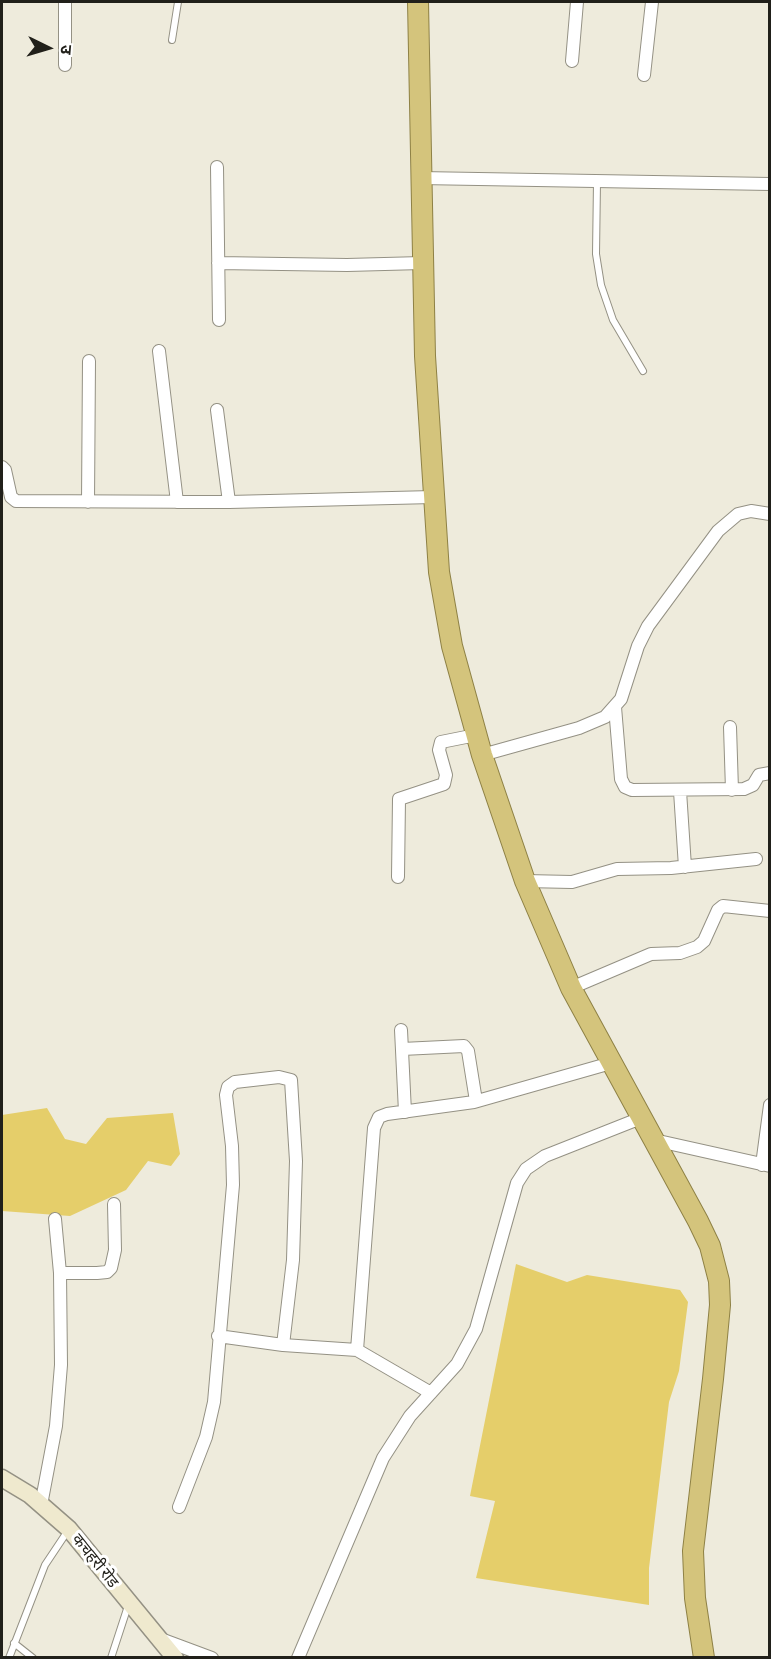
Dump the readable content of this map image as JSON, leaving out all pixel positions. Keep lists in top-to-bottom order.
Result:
{
  "streets": {
    "main road": ["कचहरी रोड"]
  },
  "north": "right"
}
